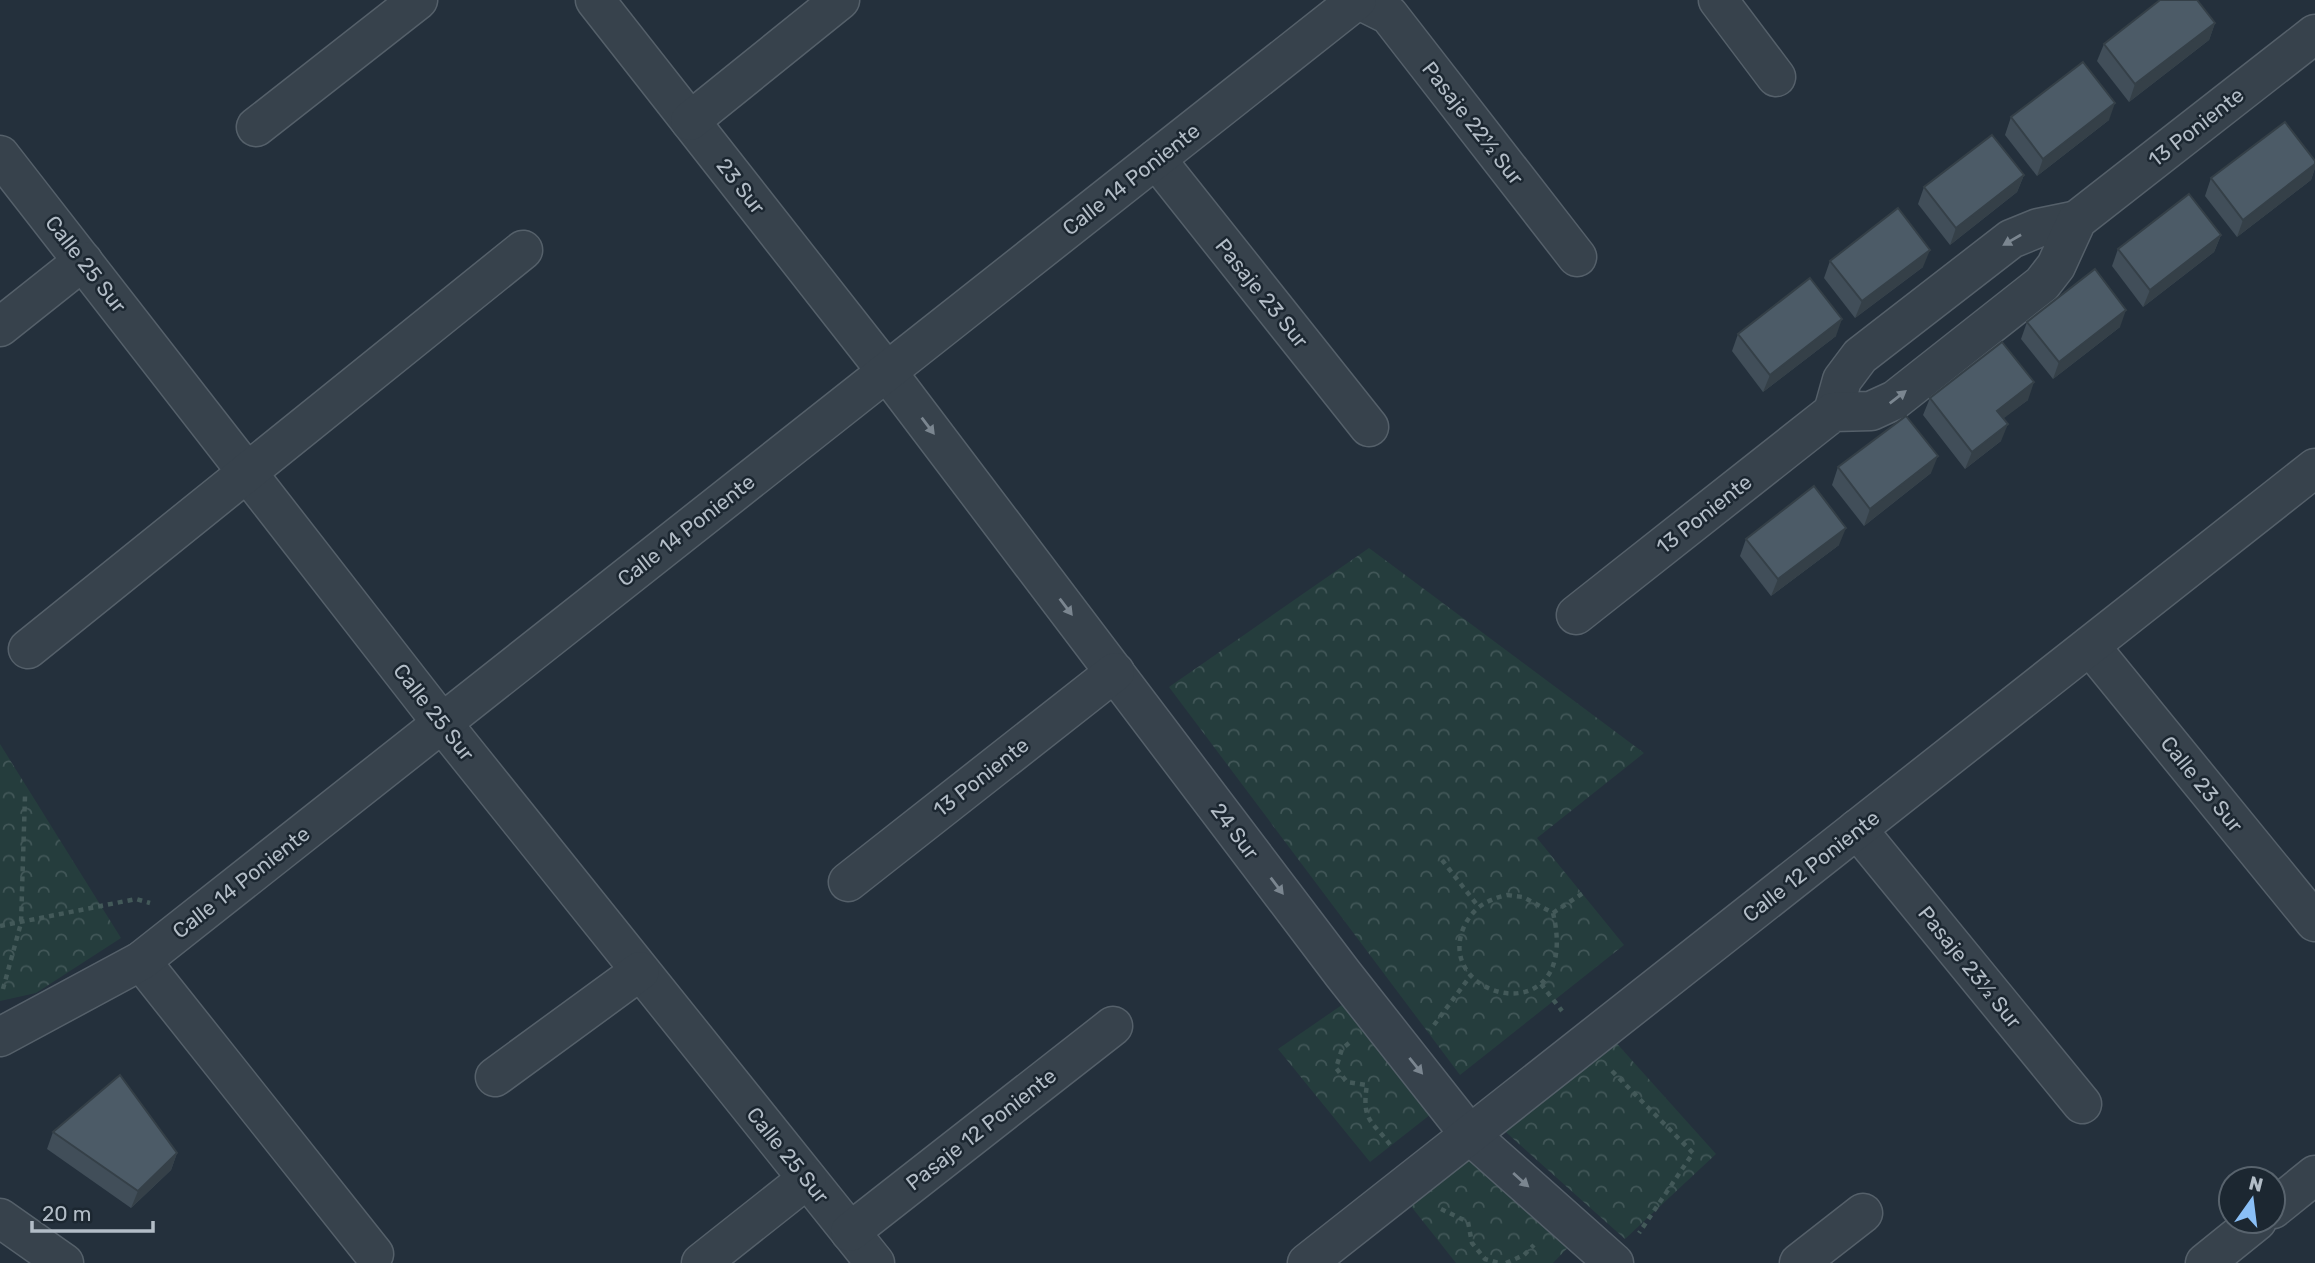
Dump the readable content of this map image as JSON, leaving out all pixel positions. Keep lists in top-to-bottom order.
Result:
{
  "streets": {
    "street": [
      "Pasaje 22½ Sur",
      "13 Poniente",
      "Calle 14 Poniente",
      "23 Sur",
      "Calle 25 Sur",
      "Pasaje 23 Sur",
      "Calle 23 Sur",
      "24 Sur",
      "Calle 12 Poniente",
      "Pasaje 23½ Sur",
      "Pasaje 12 Poniente"
    ]
  },
  "crossings": [
    ["Pasaje 22½ Sur", "Calle 14 Poniente"],
    ["13 Poniente", "24 Sur"],
    ["Calle 14 Poniente", "23 Sur"],
    ["Calle 14 Poniente", "Calle 25 Sur"],
    ["Calle 14 Poniente", "Pasaje 23 Sur"],
    ["Calle 14 Poniente", "24 Sur"],
    ["23 Sur", "24 Sur"],
    ["Calle 25 Sur", "Pasaje 12 Poniente"],
    ["Calle 23 Sur", "Calle 12 Poniente"],
    ["24 Sur", "Calle 12 Poniente"],
    ["Calle 12 Poniente", "Pasaje 23½ Sur"]
  ],
  "one_way": ["24 Sur"],
  "scale_bar": "20 m",
  "north": "top"
}
